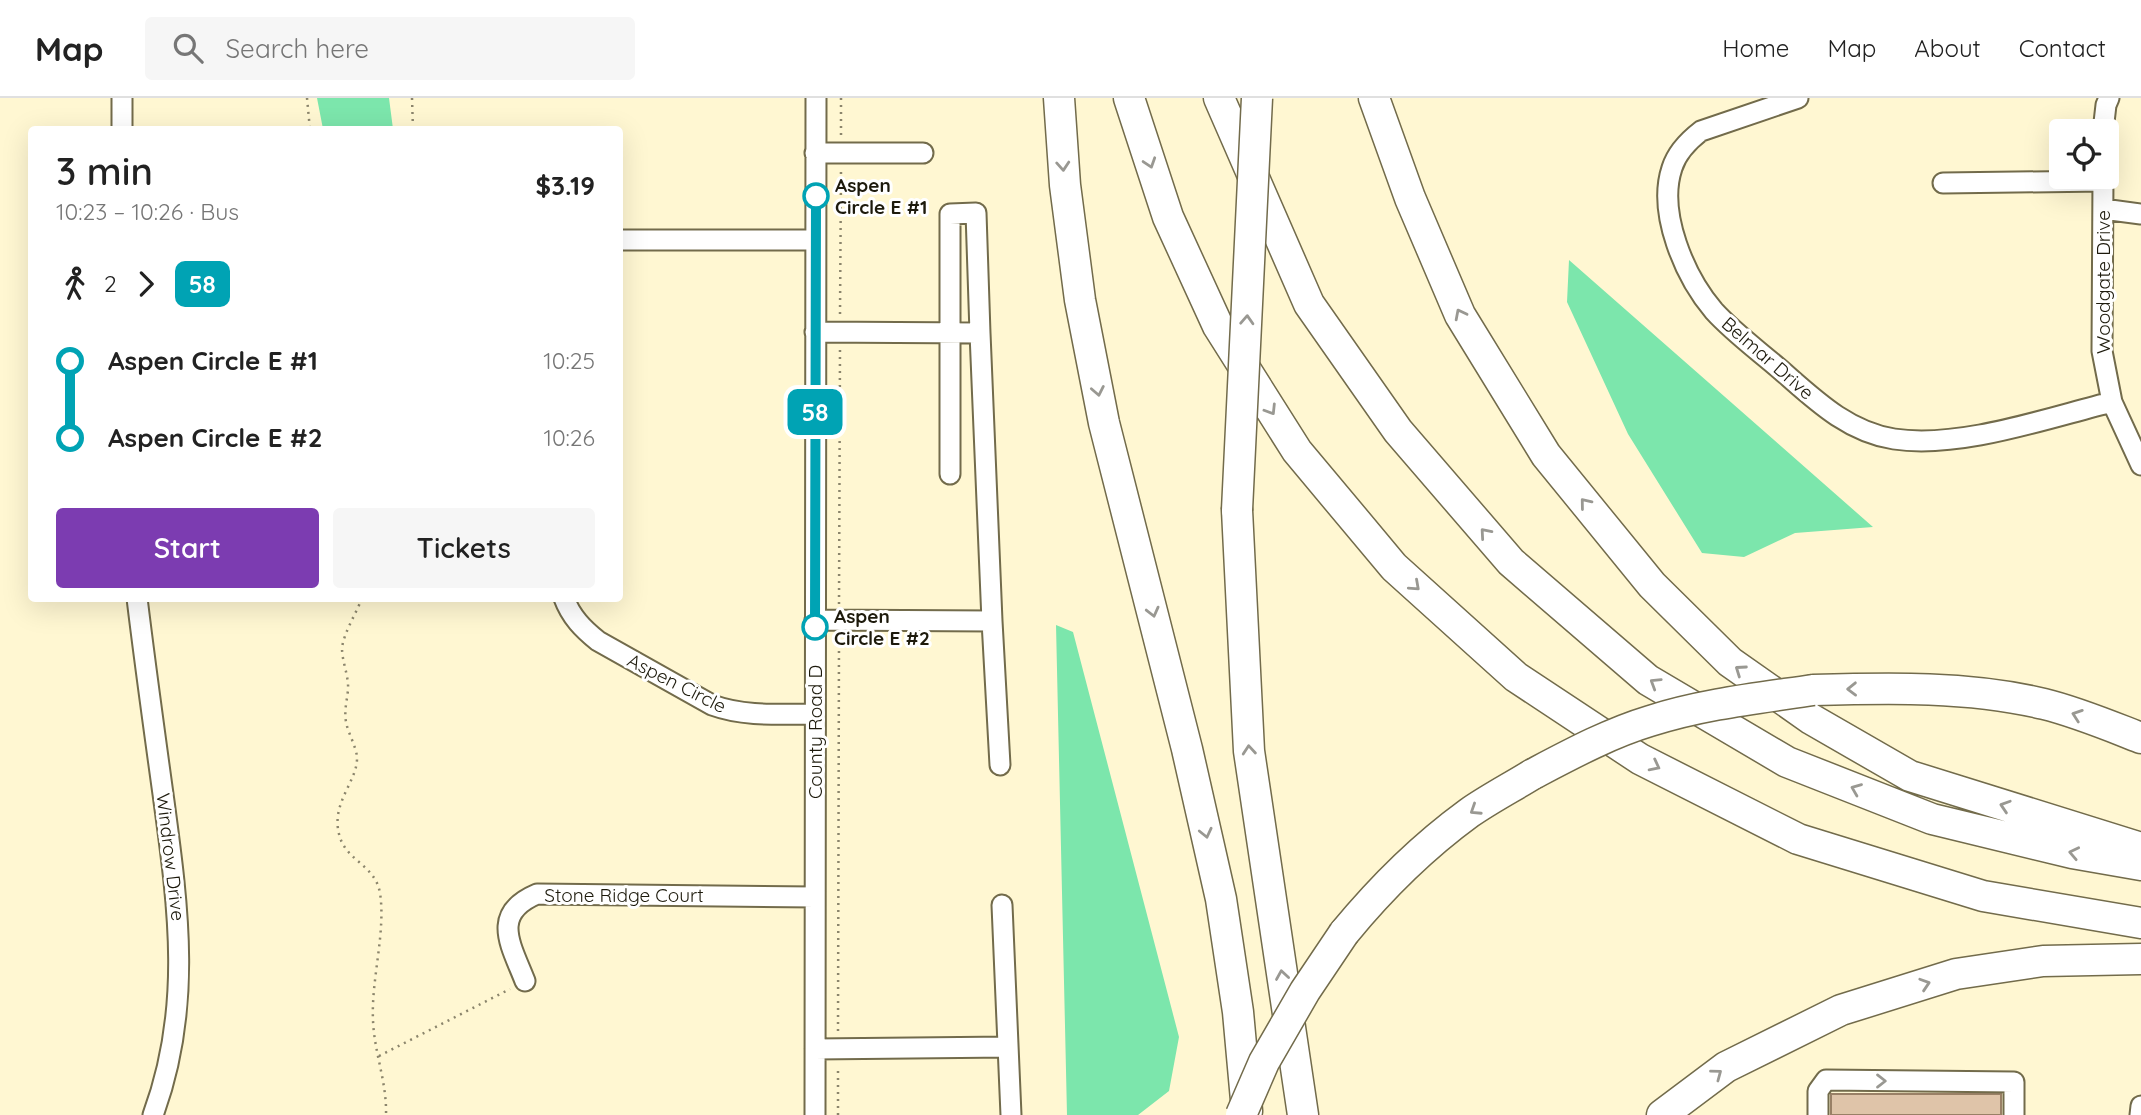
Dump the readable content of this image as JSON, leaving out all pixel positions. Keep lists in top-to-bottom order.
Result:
{
  "streets": {
    "street": [
      "Woodgate Drive",
      "Belmar Drive",
      "Aspen Circle",
      "County Road D",
      "Windrow Drive",
      "Stone Ridge Court"
    ]
  },
  "crossings": [
    ["Woodgate Drive", "Belmar Drive"],
    ["Aspen Circle", "County Road D"],
    ["County Road D", "Stone Ridge Court"]
  ],
  "places": ["Aspen Circle E #1", "Aspen Circle E #2"],
  "lines": ["bus line 58"],
  "page": {
    "header": "Map",
    "search": "Search here",
    "nav": [
      "Home",
      "Map",
      "About",
      "Contact"
    ],
    "on_map": "58",
    "heading": ["3 min", "10:23 – 10:26 · Bus", "$3.19"],
    "legs": ["2", "58"],
    "list": [
      {
        "name": "Aspen Circle E #1",
        "value": "10:25"
      },
      {
        "name": "Aspen Circle E #2",
        "value": "10:26"
      }
    ],
    "buttons": ["Start", "Tickets"]
  }
}
